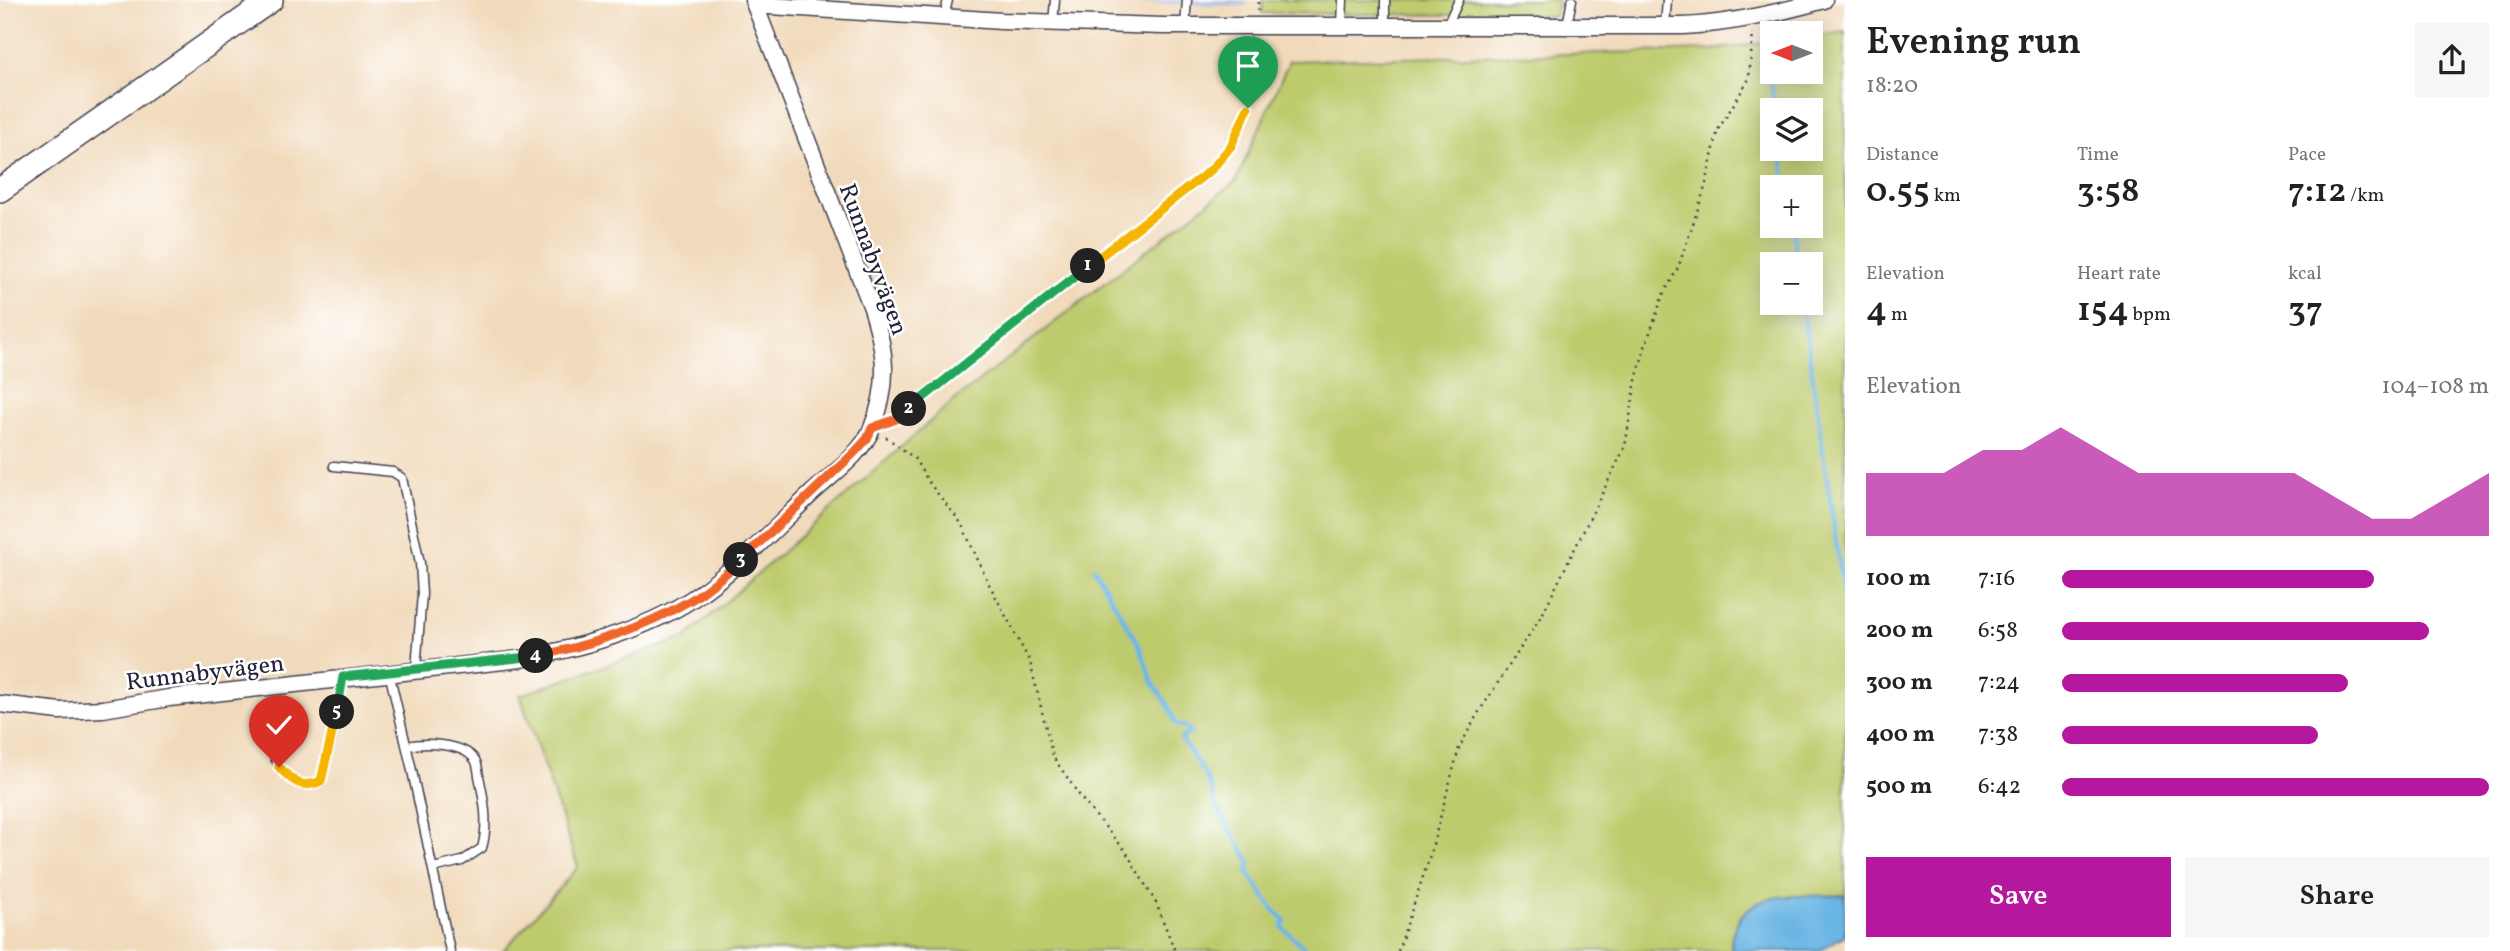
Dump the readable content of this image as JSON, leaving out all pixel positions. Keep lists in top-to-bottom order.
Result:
{
  "streets": {
    "street": ["Runnabyvägen"]
  },
  "north": "left",
  "page": {
    "heading": ["Evening run", "18:20"],
    "map_buttons": ["+", "−"],
    "stats": [
      ["Distance", "0.55 km"],
      ["Time", "3:58"],
      ["Pace", "7:12 /km"],
      ["Elevation", "4 m"],
      ["Heart rate", "154 bpm"],
      ["kcal", "37"]
    ],
    "pins": [
      "1",
      "2",
      "3",
      "4",
      "5"
    ],
    "chart": ["Elevation", "104–108 m"],
    "list": [
      {
        "name": "100 m",
        "note": "7:16"
      },
      {
        "name": "200 m",
        "note": "6:58"
      },
      {
        "name": "300 m",
        "note": "7:24"
      },
      {
        "name": "400 m",
        "note": "7:38"
      },
      {
        "name": "500 m",
        "note": "6:42"
      }
    ],
    "buttons": ["Save", "Share"]
  }
}
